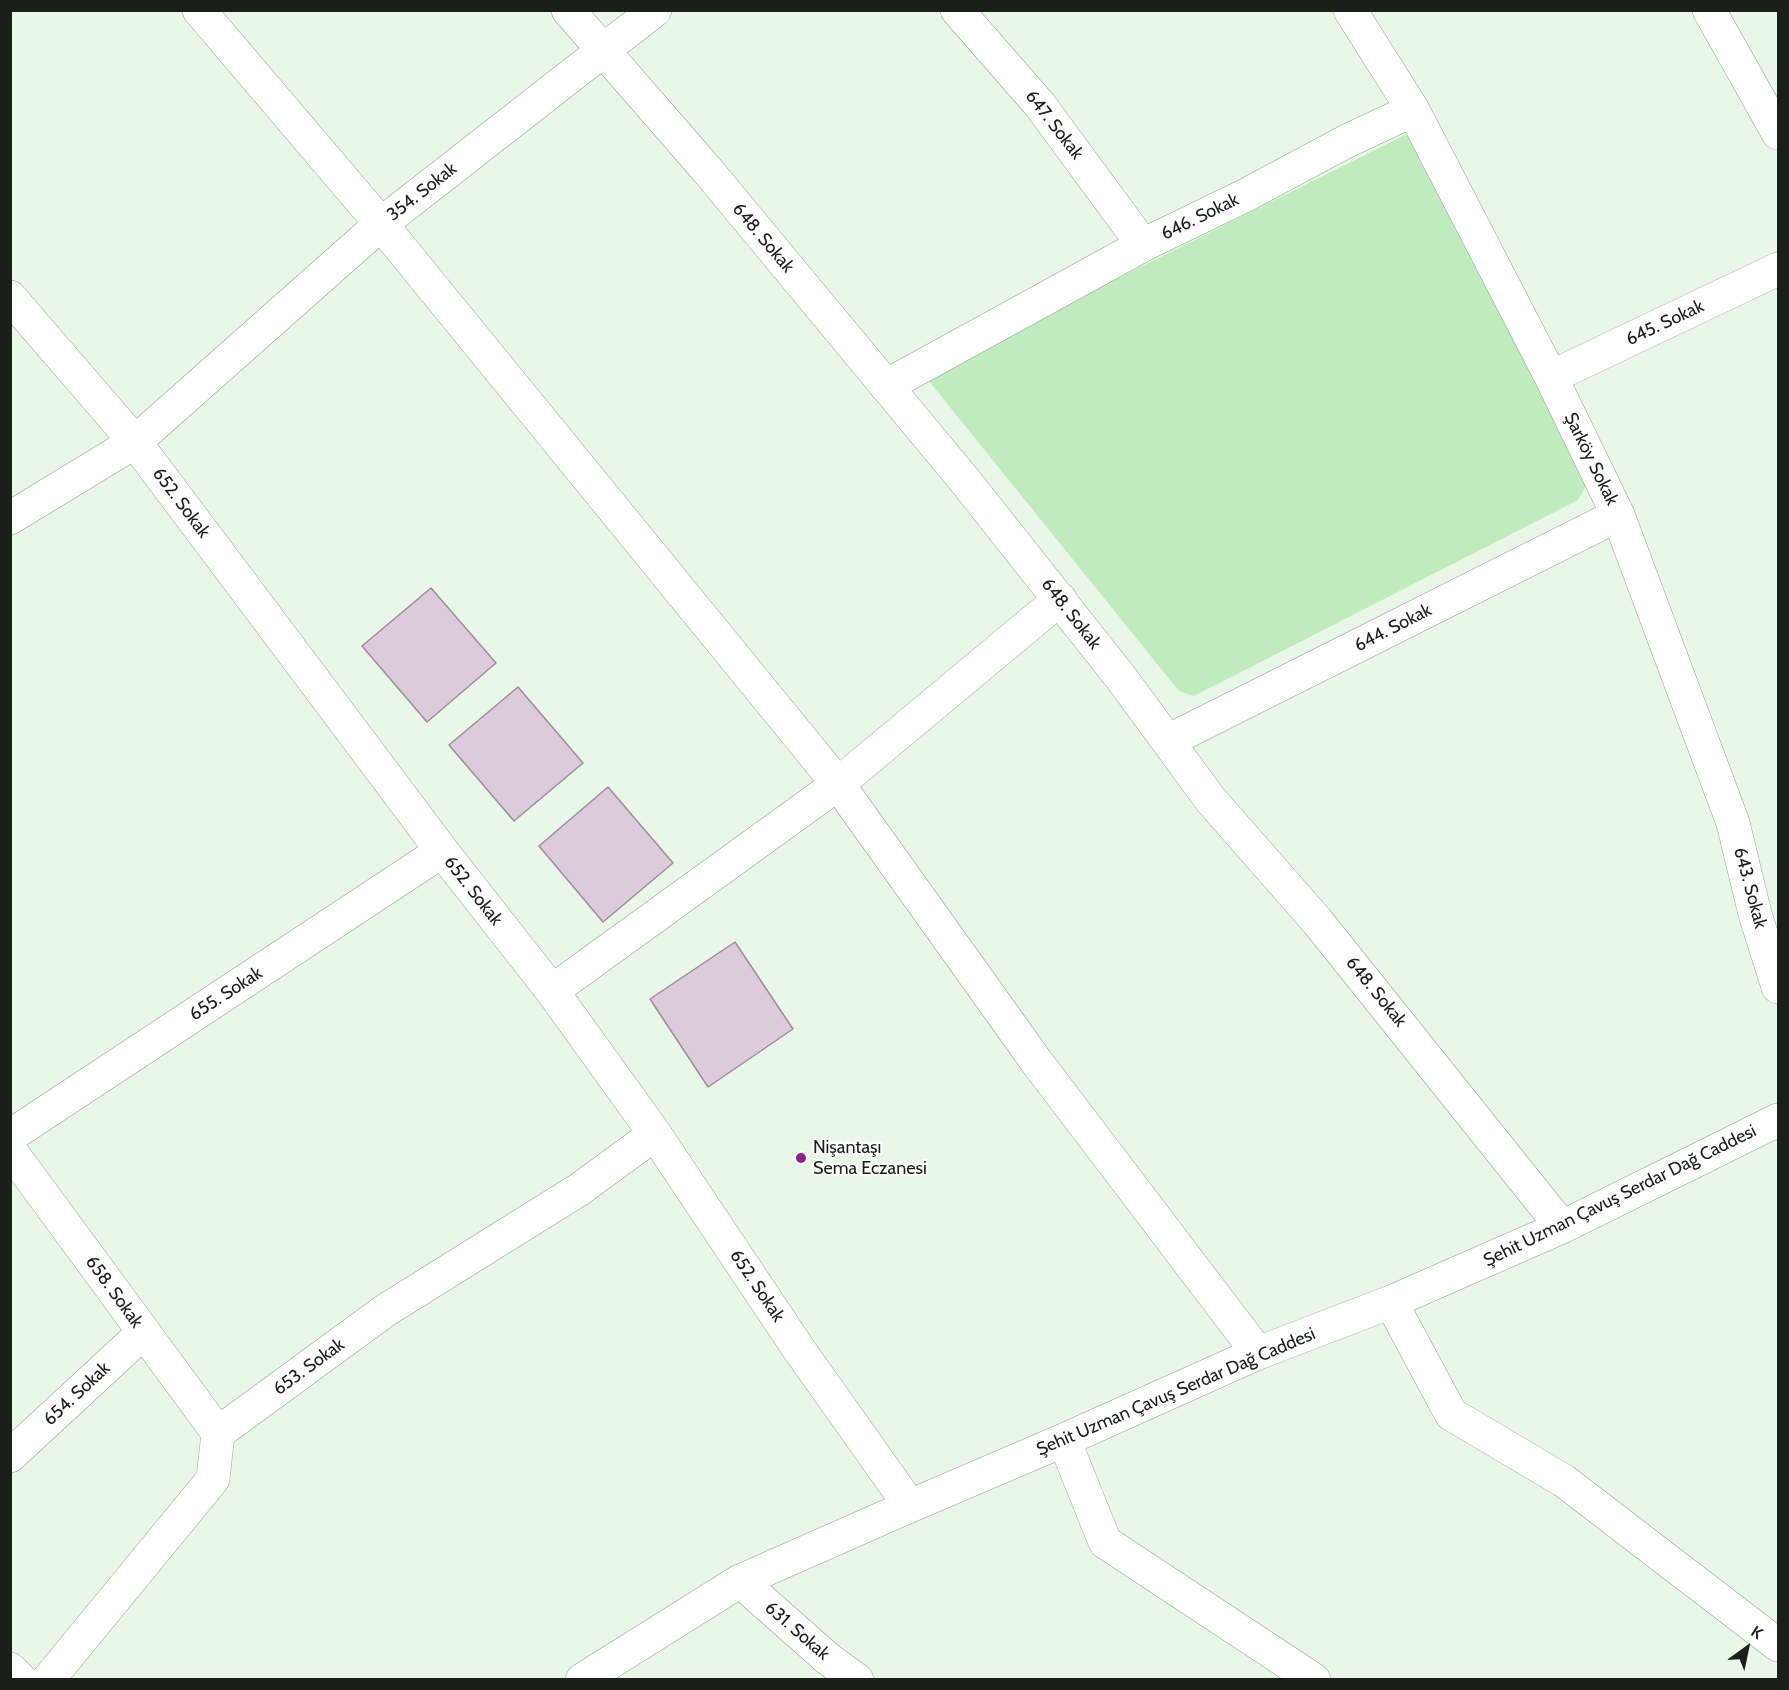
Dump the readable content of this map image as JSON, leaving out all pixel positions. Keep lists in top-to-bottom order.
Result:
{
  "streets": {
    "street": [
      "647. Sokak",
      "354. Sokak",
      "646. Sokak",
      "648. Sokak",
      "645. Sokak",
      "Şarköy Sokak",
      "652. Sokak",
      "644. Sokak",
      "643. Sokak",
      "655. Sokak",
      "Şehit Uzman Çavuş Serdar Dağ Caddesi",
      "658. Sokak",
      "653. Sokak",
      "654. Sokak",
      "631. Sokak"
    ]
  },
  "crossings": [
    ["647. Sokak", "646. Sokak"],
    ["354. Sokak", "648. Sokak"],
    ["646. Sokak", "648. Sokak"],
    ["646. Sokak", "Şarköy Sokak"],
    ["648. Sokak", "644. Sokak"],
    ["648. Sokak", "Şehit Uzman Çavuş Serdar Dağ Caddesi"],
    ["645. Sokak", "Şarköy Sokak"],
    ["Şarköy Sokak", "644. Sokak"],
    ["Şarköy Sokak", "643. Sokak"],
    ["652. Sokak", "655. Sokak"],
    ["652. Sokak", "Şehit Uzman Çavuş Serdar Dağ Caddesi"],
    ["652. Sokak", "653. Sokak"],
    ["Şehit Uzman Çavuş Serdar Dağ Caddesi", "631. Sokak"],
    ["658. Sokak", "653. Sokak"],
    ["658. Sokak", "654. Sokak"]
  ],
  "places": ["Nişantaşı Sema Eczanesi"],
  "north": "top right"
}
